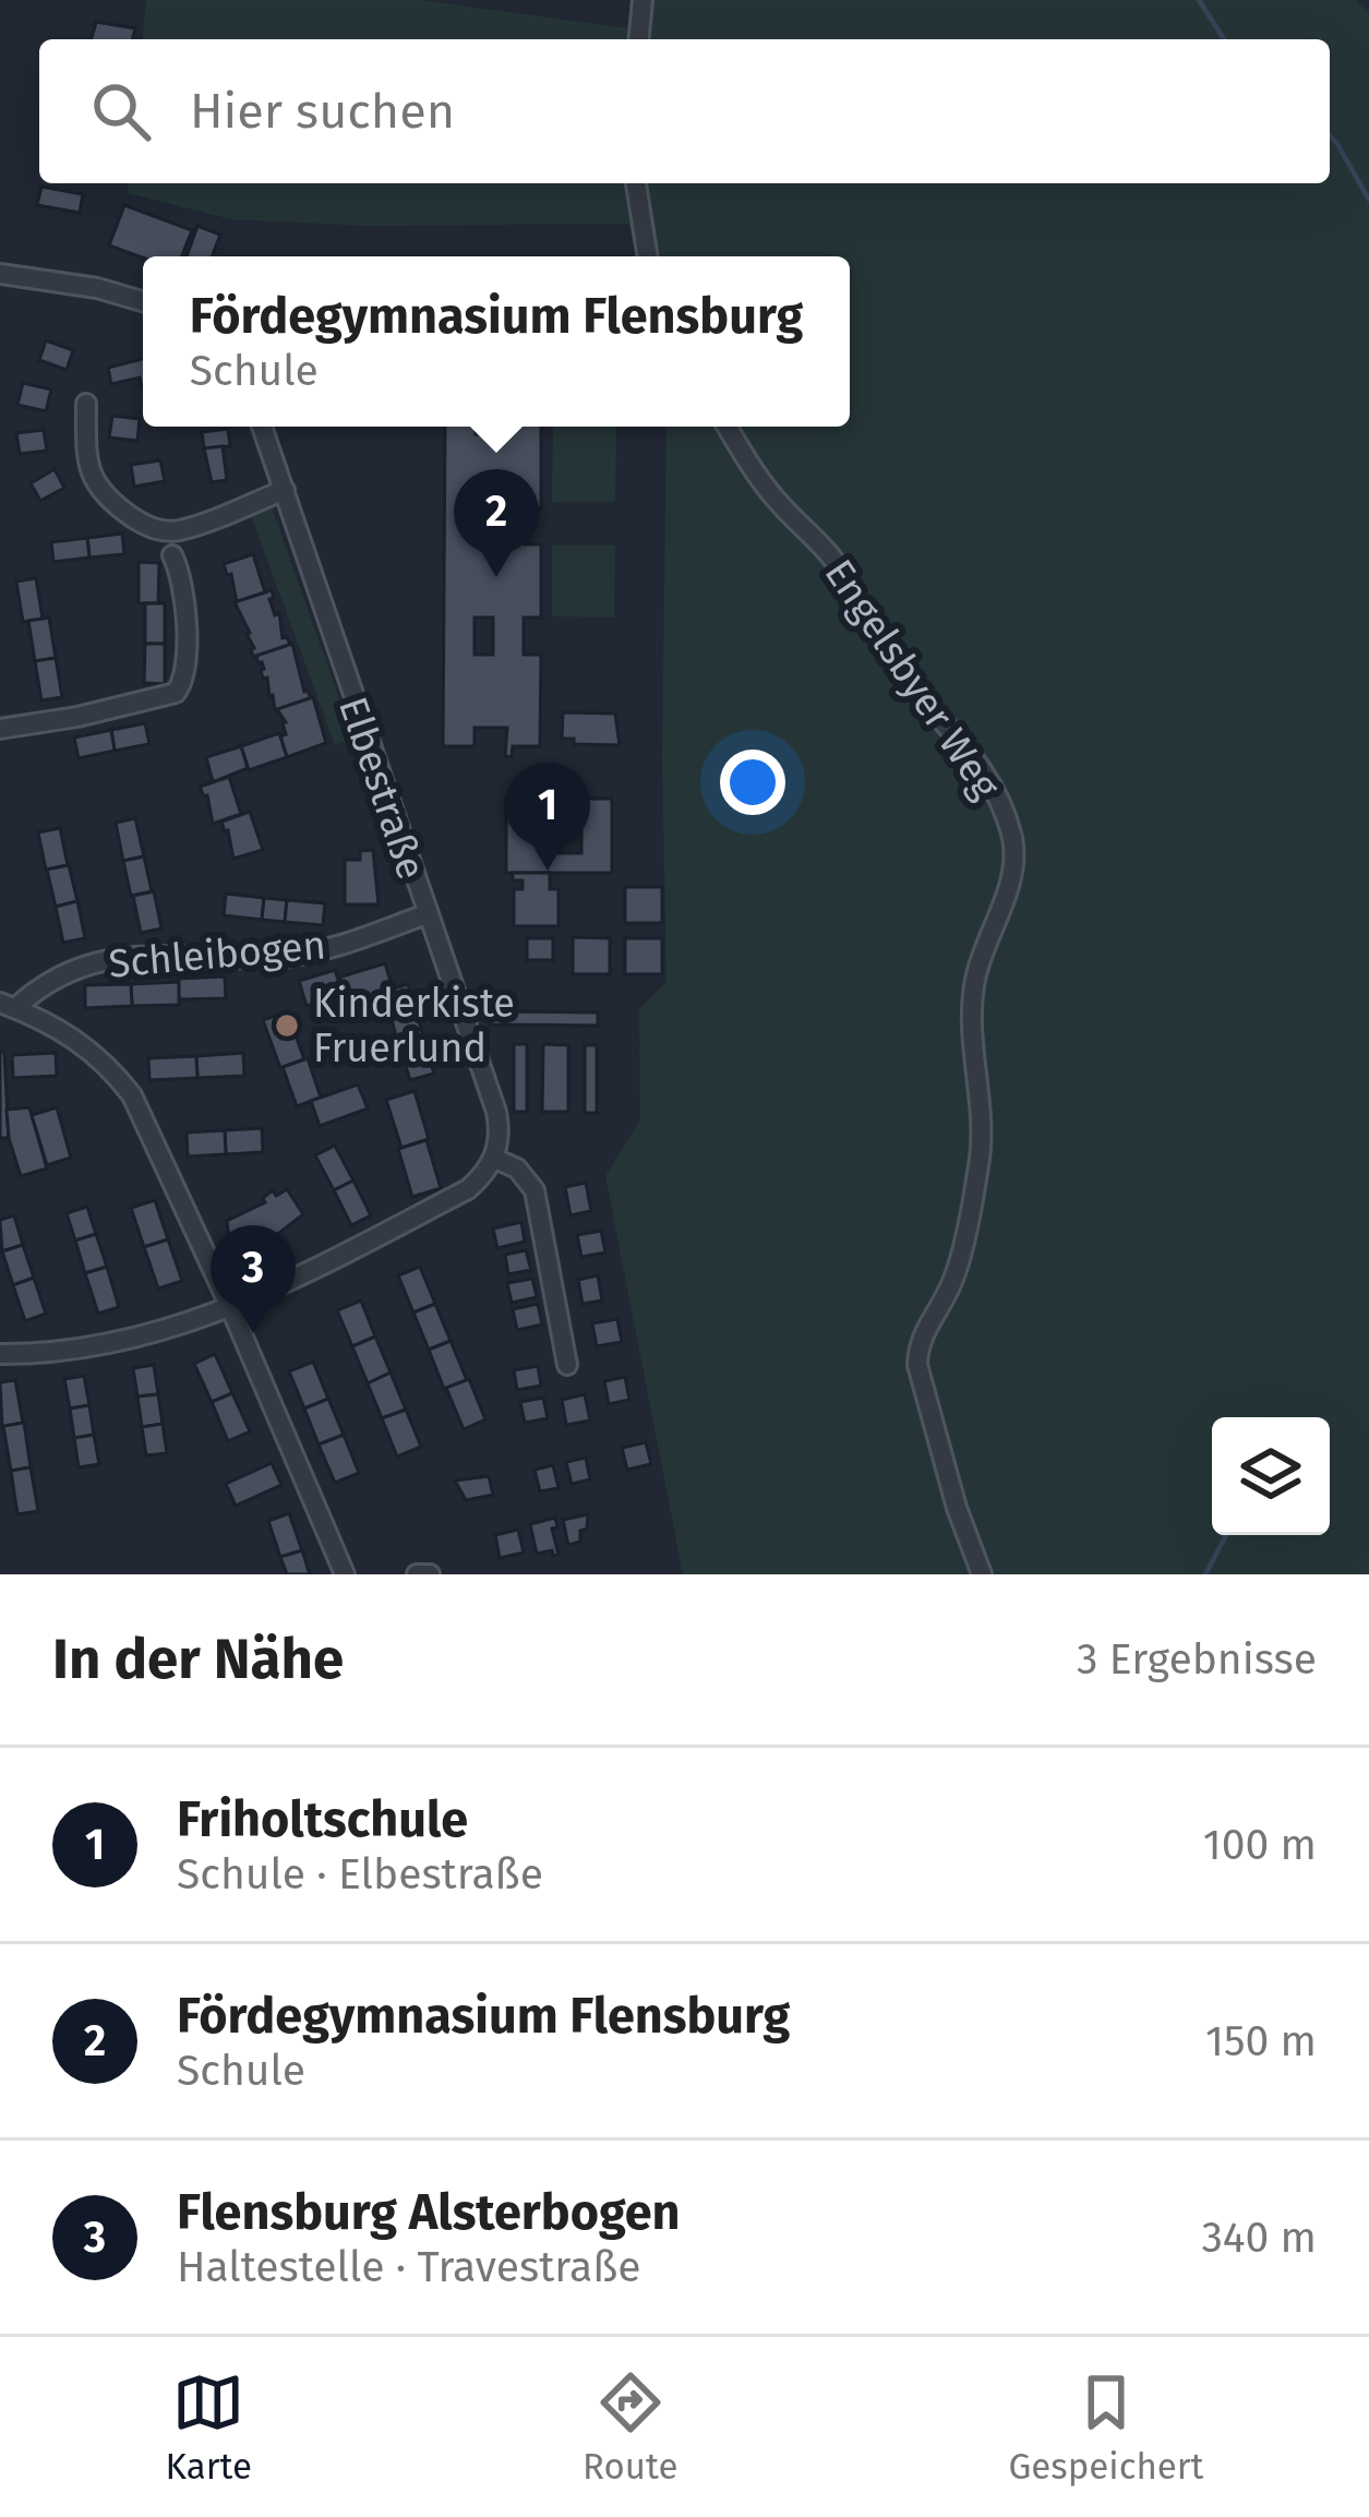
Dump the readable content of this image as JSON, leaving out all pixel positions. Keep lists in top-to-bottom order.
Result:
{
  "streets": {
    "street": ["Engelsbyer Weg", "Elbestraße", "Schleibogen"]
  },
  "crossings": [
    ["Elbestraße", "Schleibogen"]
  ],
  "places": ["Kinderkiste Fruerlund"],
  "page": {
    "search": "Hier suchen",
    "popup": ["Fördegymnasium Flensburg", "Schule"],
    "pins": ["2", "1", "3"],
    "heading": ["In der Nähe", "3 Ergebnisse"],
    "list": [
      {
        "mark": "1",
        "name": "Friholtschule",
        "note": "Schule · Elbestraße",
        "value": "100 m"
      },
      {
        "mark": "2",
        "name": "Fördegymnasium Flensburg",
        "note": "Schule",
        "value": "150 m"
      },
      {
        "mark": "3",
        "name": "Flensburg Alsterbogen",
        "note": "Haltestelle · Travestraße",
        "value": "340 m"
      }
    ],
    "nav": ["Karte", "Route", "Gespeichert"]
  }
}
